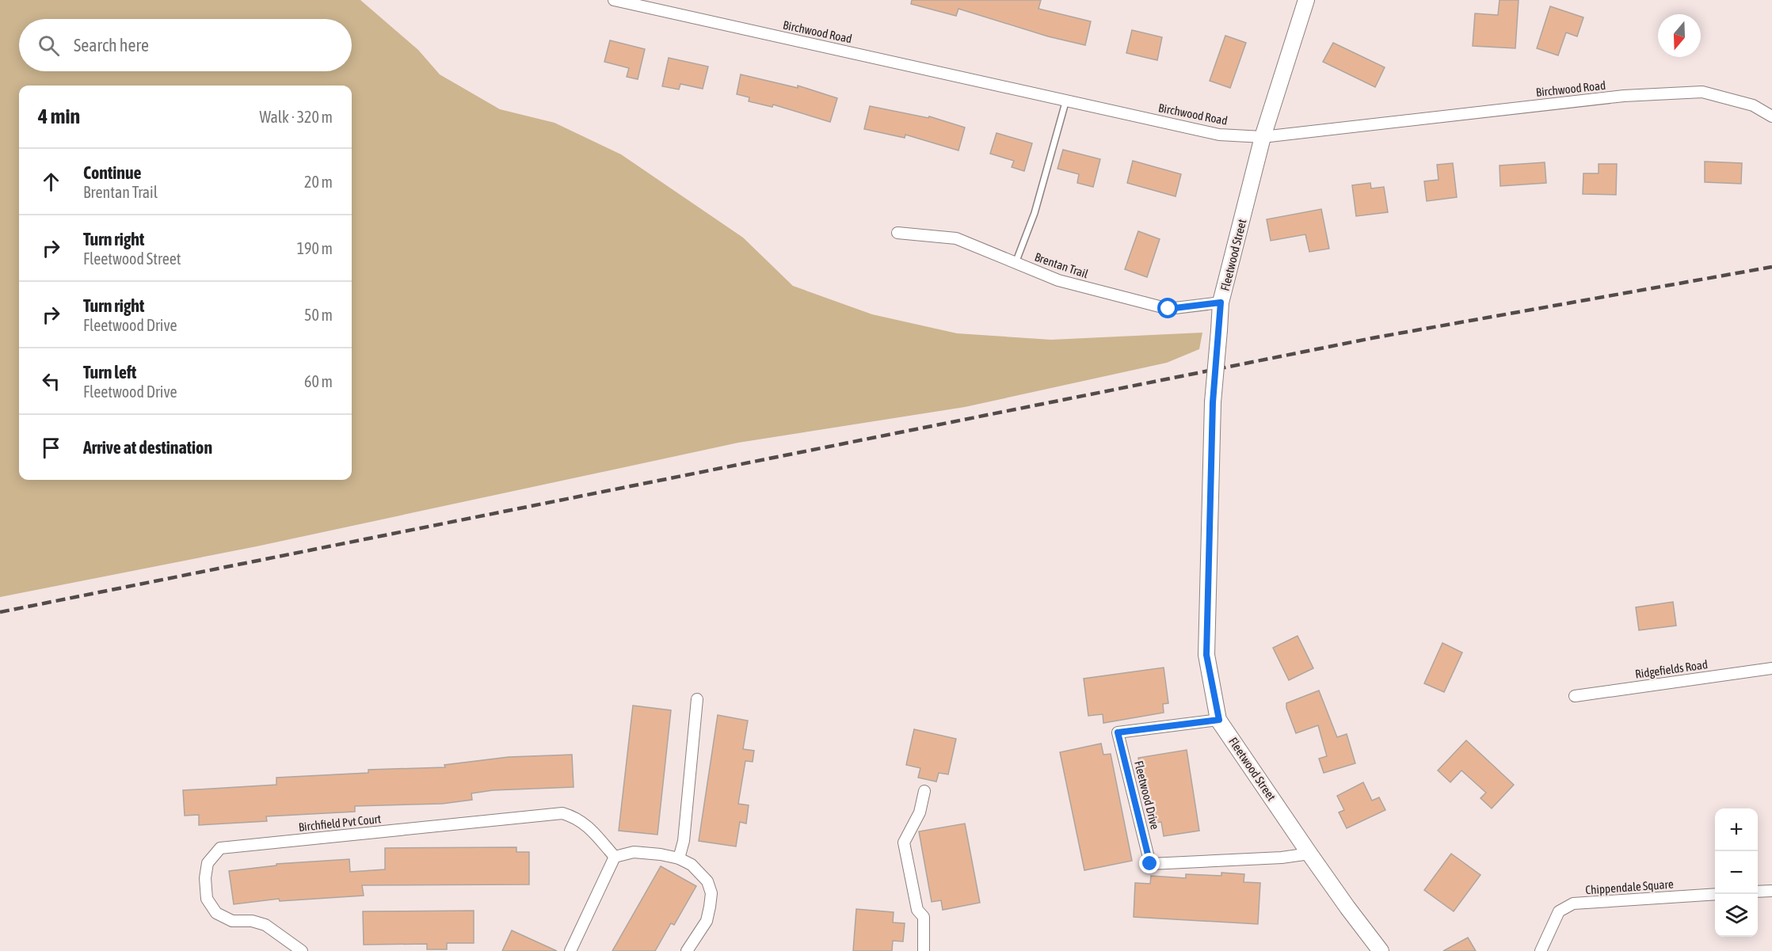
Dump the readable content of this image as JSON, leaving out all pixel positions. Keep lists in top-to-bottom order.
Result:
{
  "streets": {
    "street": [
      "Birchwood Road",
      "Fleetwood Street",
      "Brentan Trail",
      "Ridgefields Road",
      "Fleetwood Drive",
      "Birchfield Pvt Court",
      "Chippendale Square"
    ]
  },
  "crossings": [
    ["Birchwood Road", "Fleetwood Street"],
    ["Fleetwood Street", "Brentan Trail"],
    ["Fleetwood Street", "Fleetwood Drive"]
  ],
  "north": "bottom",
  "page": {
    "search": "Search here",
    "heading": ["4 min", "Walk · 320 m"],
    "list": [
      ["Continue", "Brentan Trail", "20 m"],
      ["Turn right", "Fleetwood Street", "190 m"],
      ["Turn right", "Fleetwood Drive", "50 m"],
      ["Turn left", "Fleetwood Drive", "60 m"],
      "Arrive at destination"
    ],
    "map_buttons": ["+", "−"]
  }
}
